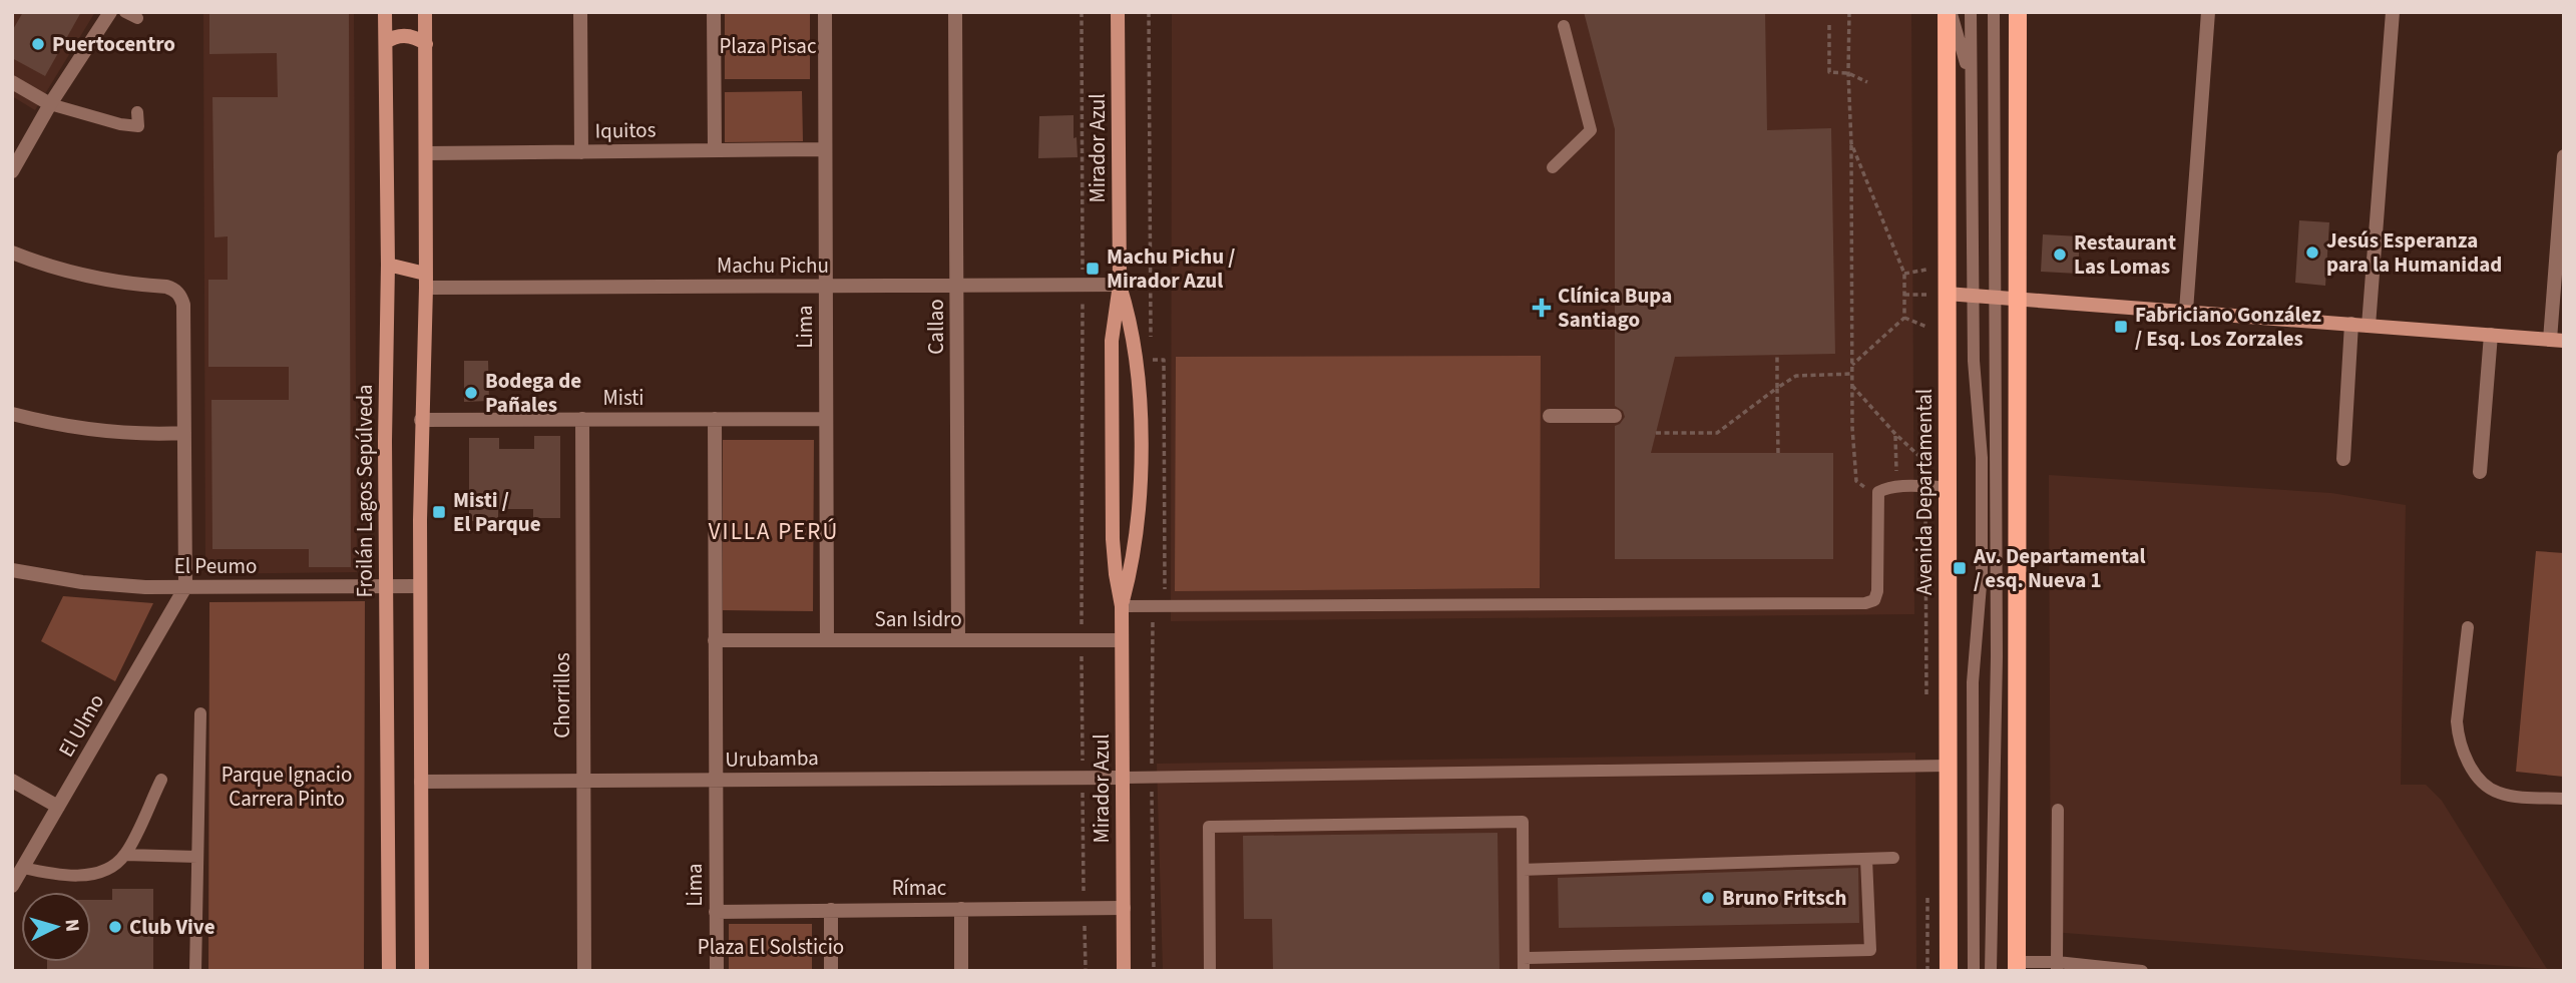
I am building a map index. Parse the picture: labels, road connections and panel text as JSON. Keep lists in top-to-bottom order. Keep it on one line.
{"streets":{"main road":["Avenida Departamental"],"street":["Iquitos","Mirador Azul","Machu Pichu","Lima","Callao","Misti","Froilán Lagos Sepúlveda","El Peumo","San Isidro","Chorrillos","El Ulmo","Urubamba","Rímac"]},"crossings":[["Iquitos","Lima"],["Mirador Azul","Machu Pichu"],["Mirador Azul","San Isidro"],["Mirador Azul","Urubamba"],["Mirador Azul","Rímac"],["Machu Pichu","Lima"],["Machu Pichu","Callao"],["Lima","Misti"],["Lima","San Isidro"],["Lima","Urubamba"],["Lima","Rímac"],["Callao","San Isidro"],["Misti","Chorrillos"],["Froilán Lagos Sepúlveda","El Peumo"],["El Peumo","El Ulmo"],["Chorrillos","Urubamba"]],"districts":["VILLA PERÚ"],"parks":["Plaza Pisac","Parque Ignacio Carrera Pinto","Plaza El Solsticio"],"places":{"other":["Puertocentro","Jesús Esperanza para la Humanidad","Restaurant Las Lomas","Bodega de Pañales","Bruno Fritsch","Club Vive"],"transit":["Machu Pichu / Mirador Azul","Fabriciano González / Esq. Los Zorzales","Misti / El Parque","Av. Departamental / esq. Nueva 1"],"health":["Clínica Bupa Santiago"]},"north":"right"}
